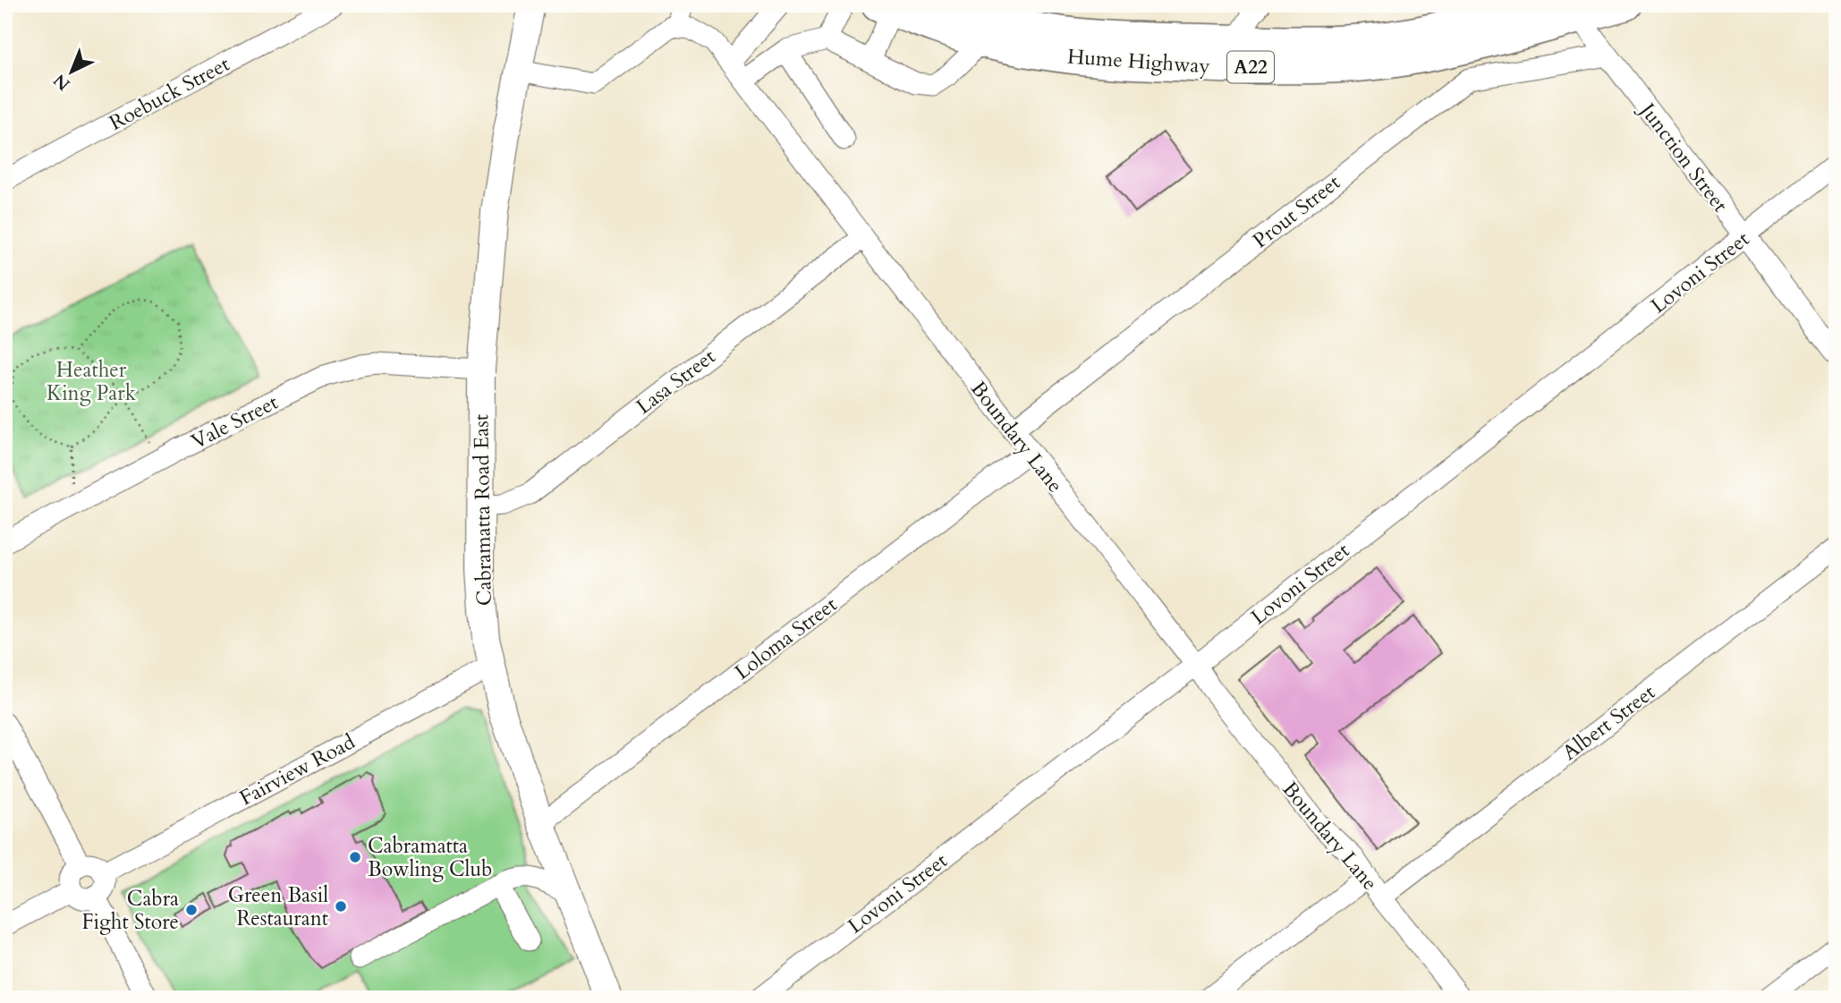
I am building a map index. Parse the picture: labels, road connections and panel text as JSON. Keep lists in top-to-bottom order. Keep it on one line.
{"streets":{"highway":["Hume Highway","A22"],"main road":["Cabramatta Road East"],"street":["Roebuck Street","Junction Street","Prout Street","Lovoni Street","Lasa Street","Vale Street","Boundary Lane","Loloma Street","Albert Street","Fairview Road"]},"crossings":[["Hume Highway","Junction Street"],["Junction Street","Prout Street"],["Junction Street","Lovoni Street"],["Prout Street","Boundary Lane"],["Lovoni Street","Boundary Lane"],["Lasa Street","Boundary Lane"],["Lasa Street","Cabramatta Road East"],["Vale Street","Cabramatta Road East"],["Boundary Lane","Loloma Street"],["Boundary Lane","Albert Street"],["Cabramatta Road East","Loloma Street"],["Cabramatta Road East","Fairview Road"]],"parks":["Heather King Park"],"places":["Cabramatta Bowling Club","Green Basil Restaurant","Cabra Fight Store"],"north":"bottom left"}
